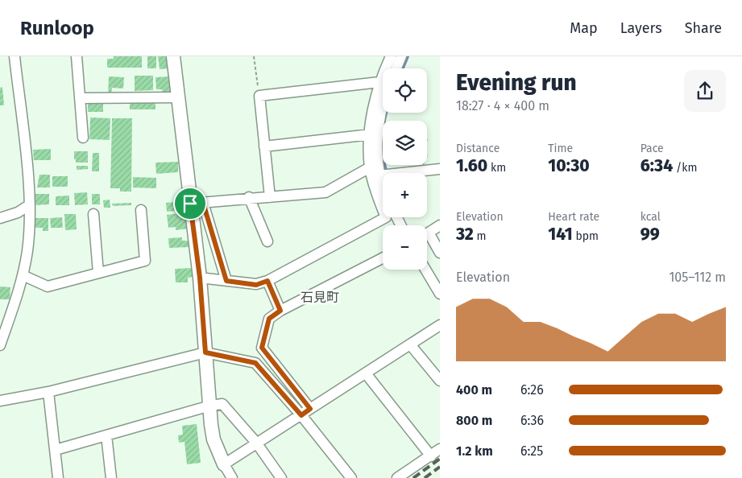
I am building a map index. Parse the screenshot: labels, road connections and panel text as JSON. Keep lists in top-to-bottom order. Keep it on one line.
{"districts":["石見町"],"page":{"header":"Runloop","nav":["Map","Layers","Share"],"heading":["Evening run","18:27 · 4 × 400 m"],"map_buttons":["+","−"],"stats":[["Distance","1.60 km"],["Time","10:30"],["Pace","6:34 /km"],["Elevation","32 m"],["Heart rate","141 bpm"],["kcal","99"]],"chart":["Elevation","105–112 m"],"list":[{"name":"400 m","note":"6:26"},{"name":"800 m","note":"6:36"},{"name":"1.2 km","note":"6:25"}]}}
